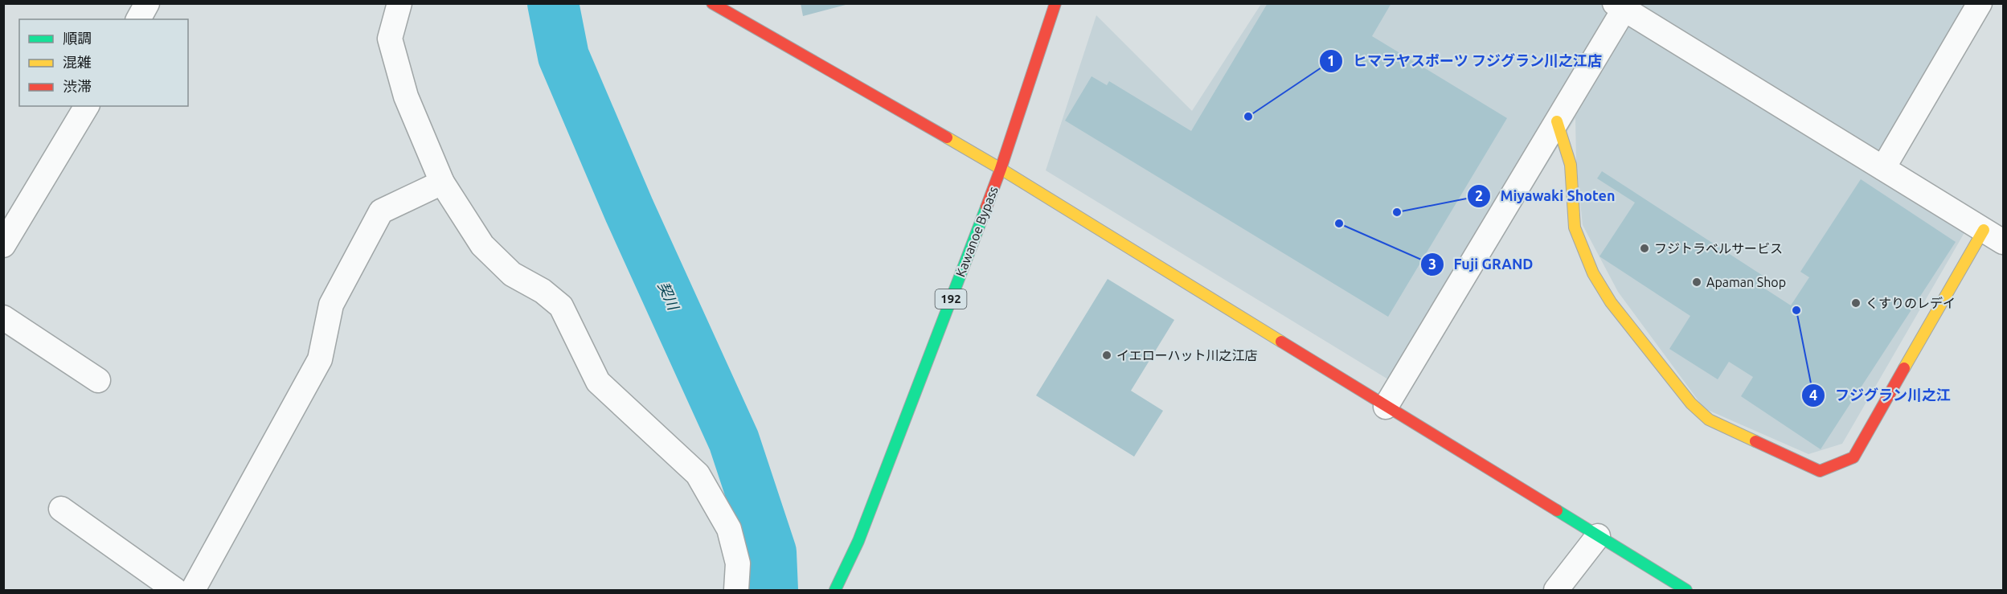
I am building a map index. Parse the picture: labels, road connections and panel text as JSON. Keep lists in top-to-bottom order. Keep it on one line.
{"streets":{"main road":["Kawanoe Bypass","192"]},"water":["契川"],"places":["ヒマラヤスポーツ フジグラン川之江店","Miyawaki Shoten","Fuji GRAND","フジトラベルサービス","Apaman Shop","くすりのレデイ","フジグラン川之江","イエローハット川之江店"],"legend":["順調","混雑","渋滞"]}
